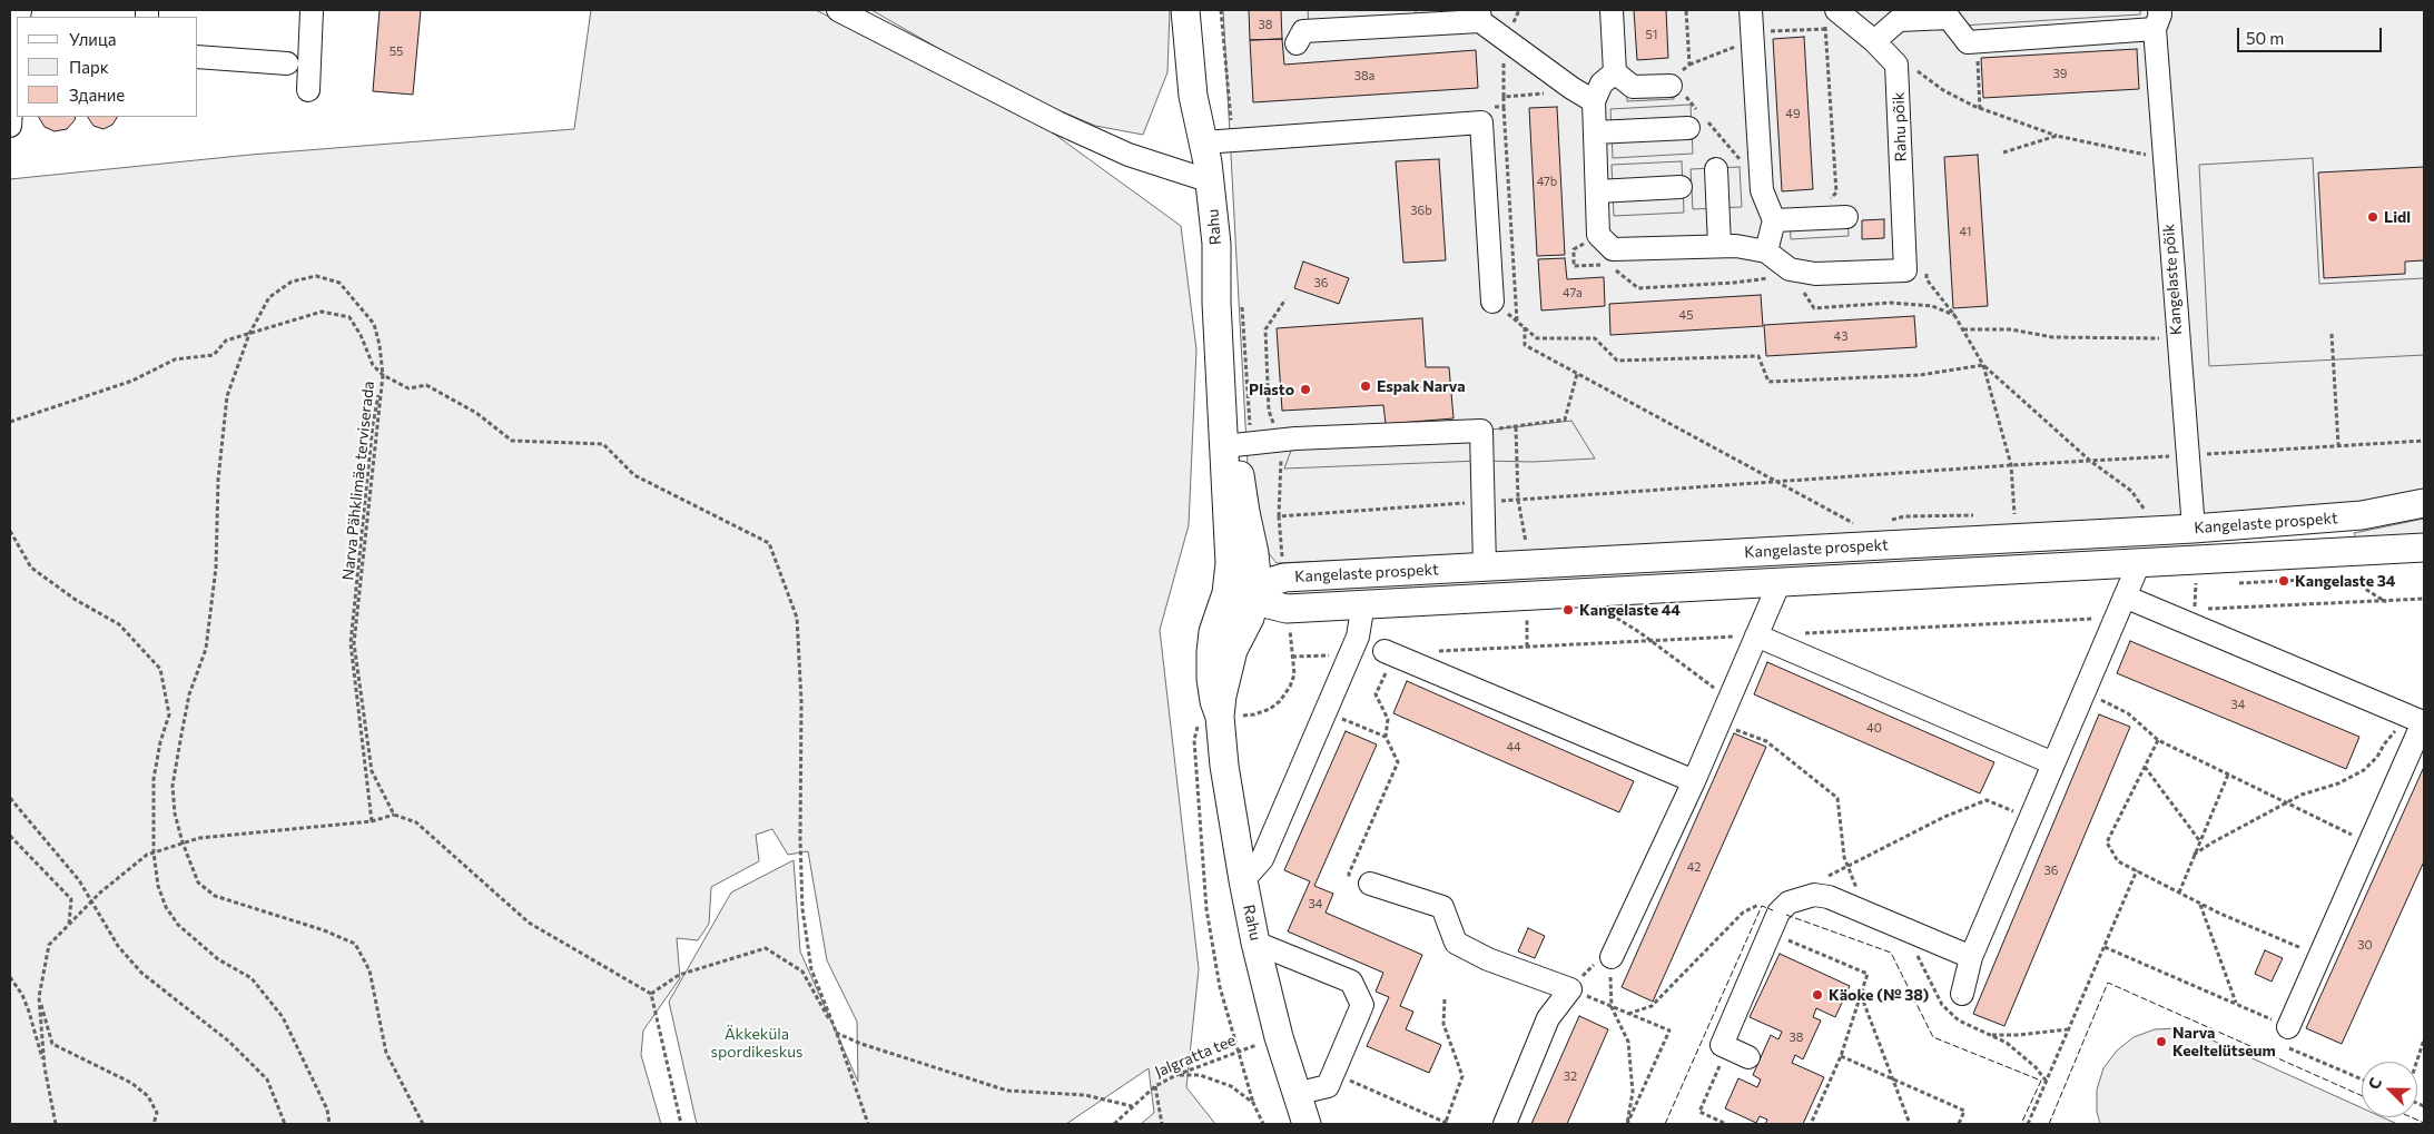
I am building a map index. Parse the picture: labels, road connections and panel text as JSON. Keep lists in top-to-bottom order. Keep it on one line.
{"streets":{"main road":["Rahu","Kangelaste prospekt"],"street":["Rahu põik","Kangelaste põik"],"path":["Narva Pähklimäe terviserada","Jalgratta tee"]},"crossings":[["Rahu","Kangelaste prospekt"],["Rahu","Jalgratta tee"],["Kangelaste põik","Kangelaste prospekt"]],"parks":["Äkkeküla spordikeskus"],"places":["Lidl","Espak Narva","Plasto","Kangelaste 34","Kangelaste 44","Käoke (№ 38)","Narva Keeltelütseum"],"house_numbers":["38","51","55","39","38a","49","47b","36b","41","36","47a","45","43","34","40","44","42","36","34","30","38","32"],"legend":["Улица","Парк","Здание"],"scale_bar":"50 m","north":"top left"}
